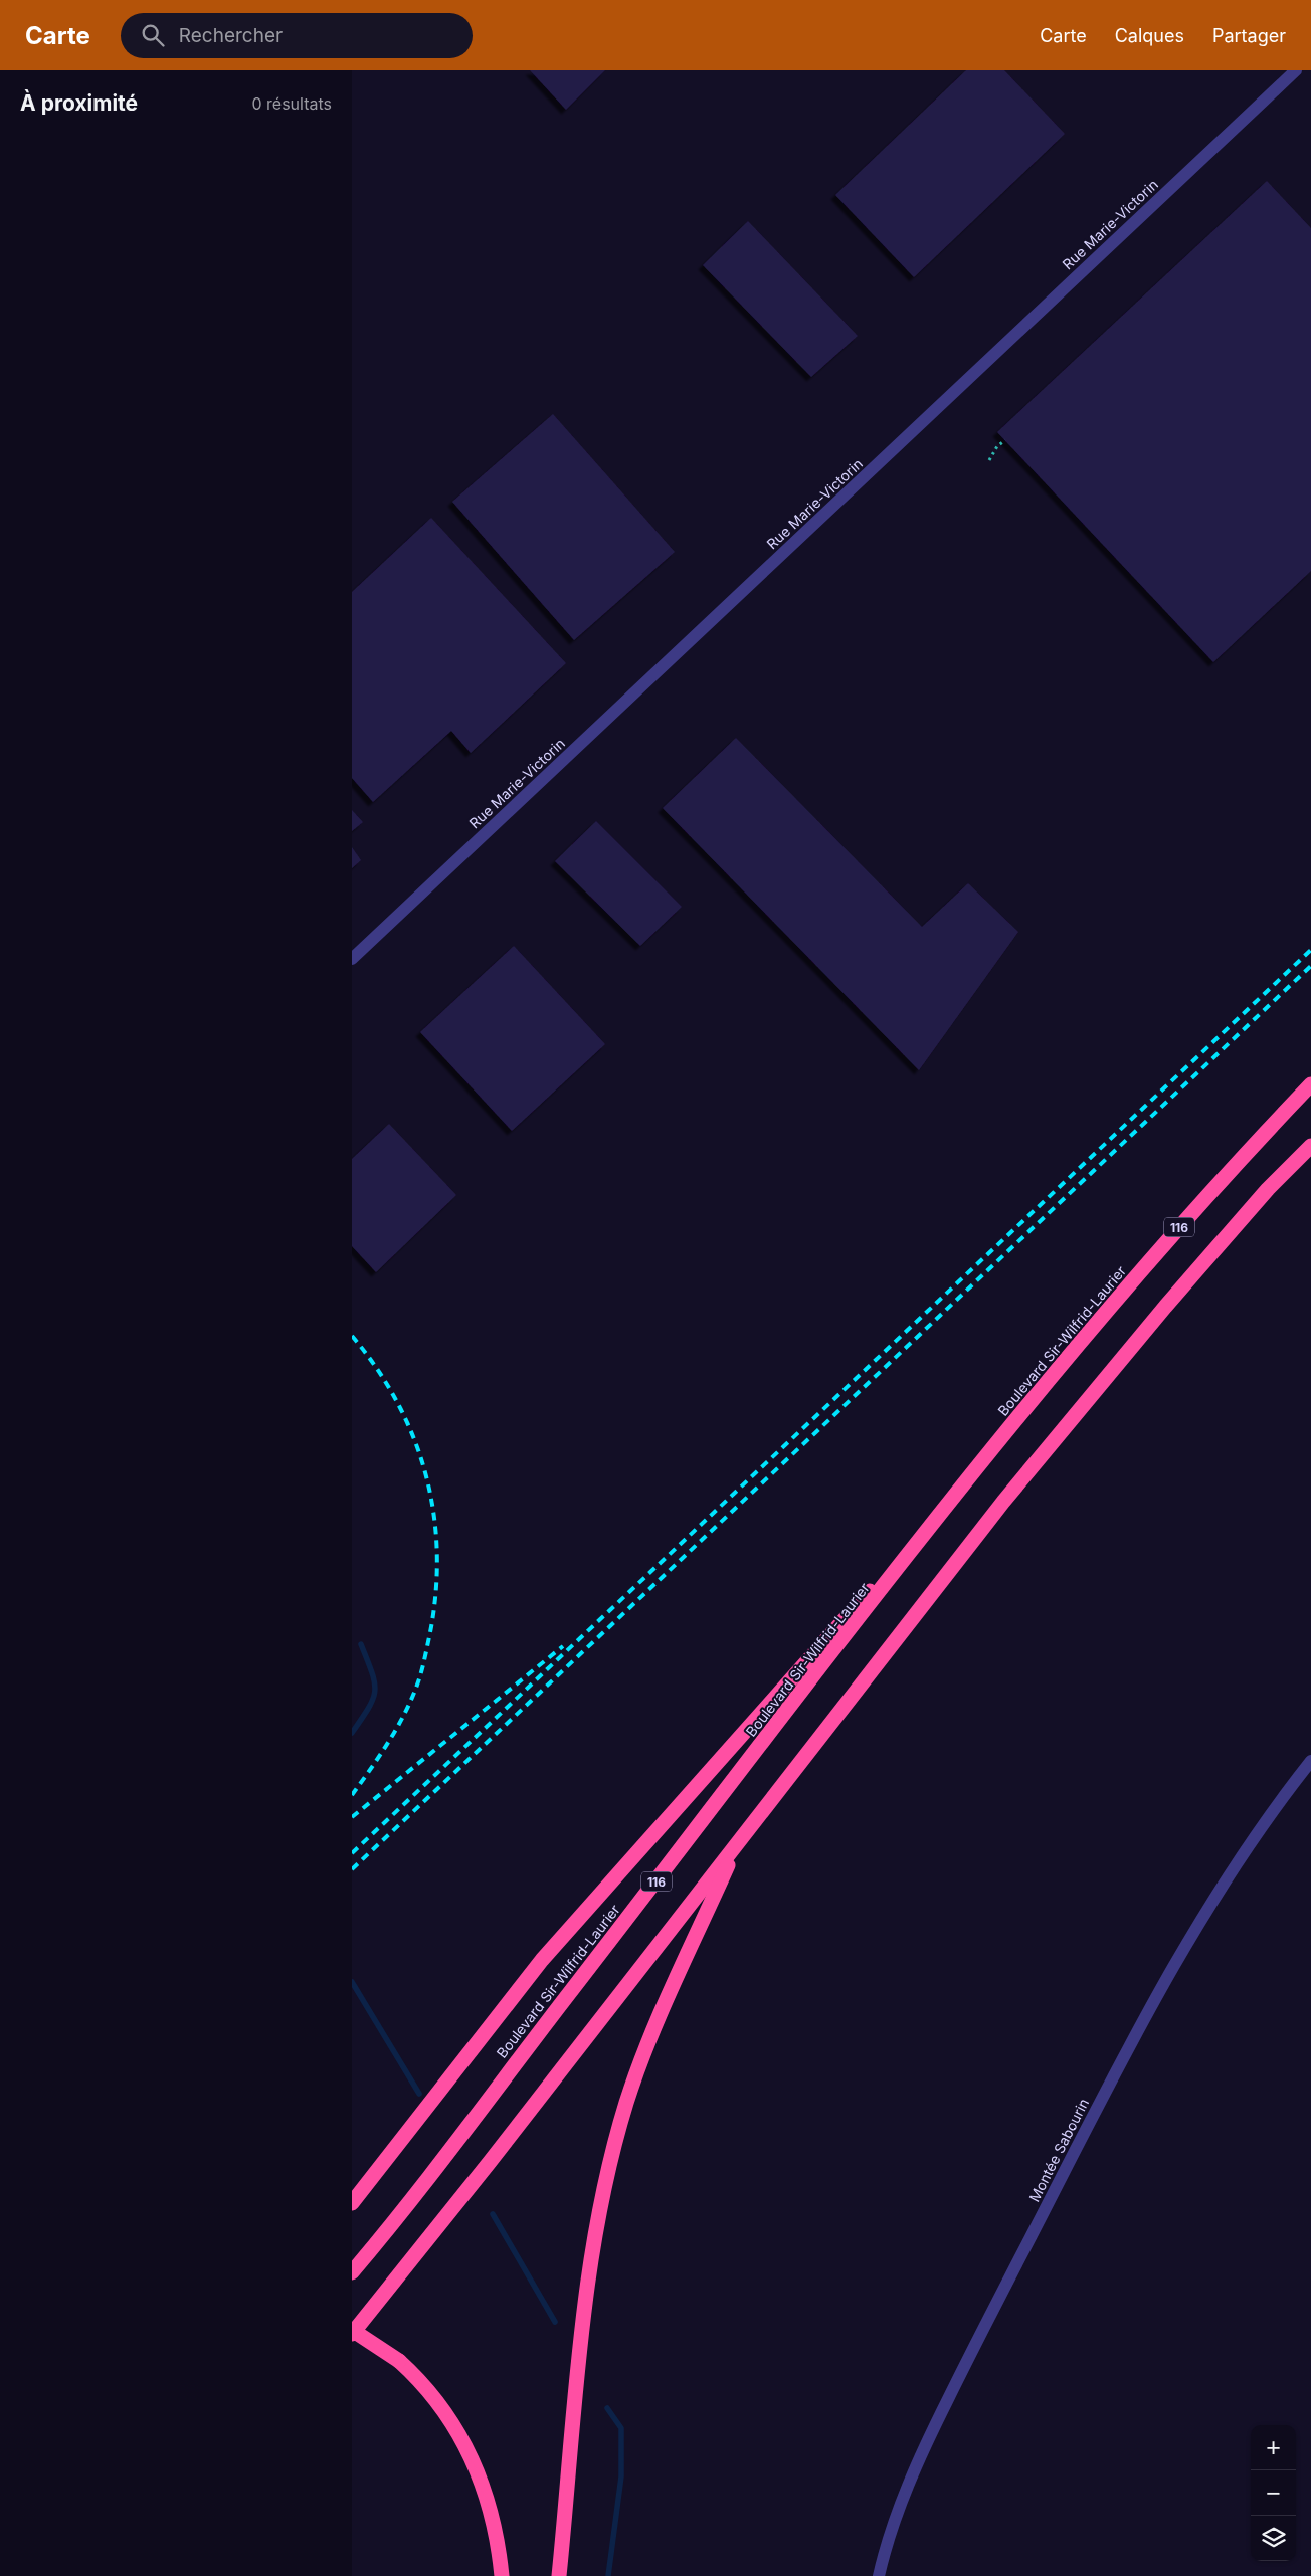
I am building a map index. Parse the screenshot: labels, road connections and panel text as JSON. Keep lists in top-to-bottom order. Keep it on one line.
{"streets":{"highway":["116","Boulevard Sir-Wilfrid-Laurier"],"street":["Rue Marie-Victorin","Montée Sabourin"]},"page":{"header":"Carte","search":"Rechercher","nav":["Carte","Calques","Partager"],"heading":["À proximité","0 résultats"],"map_buttons":["+","−"]}}
